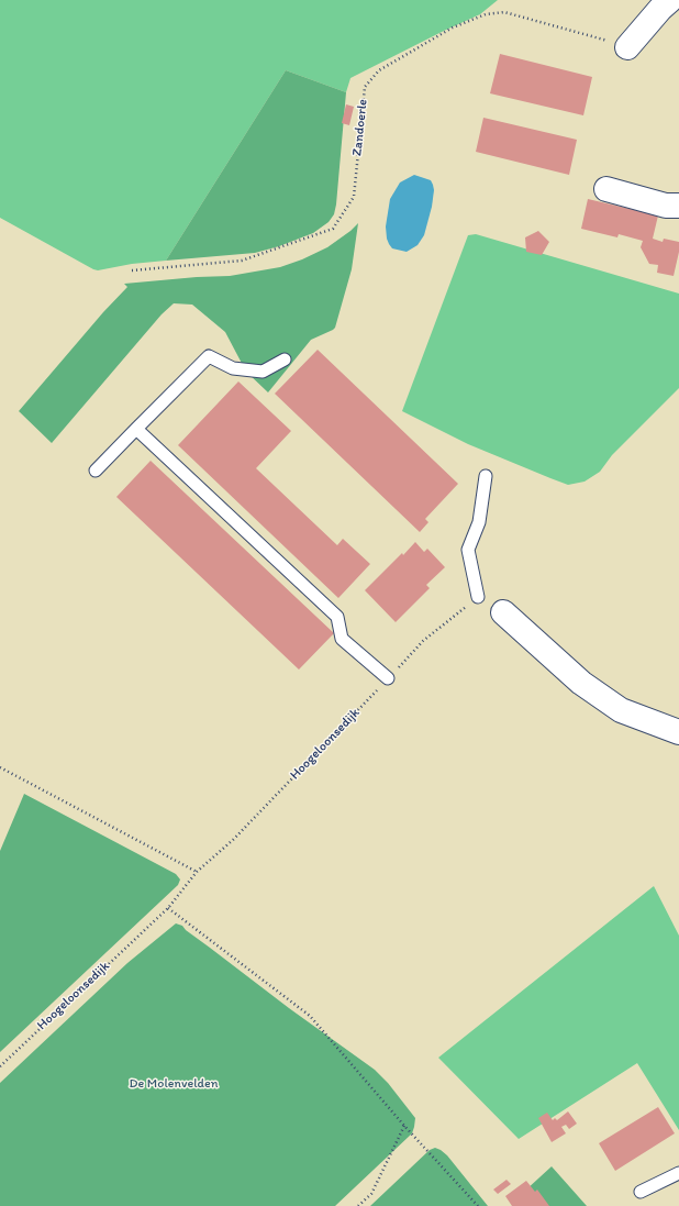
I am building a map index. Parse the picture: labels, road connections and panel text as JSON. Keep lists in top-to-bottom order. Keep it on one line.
{"streets":{"path":["Zandoerle","Hoogeloonsedijk"]},"parks":["De Molenvelden"]}
